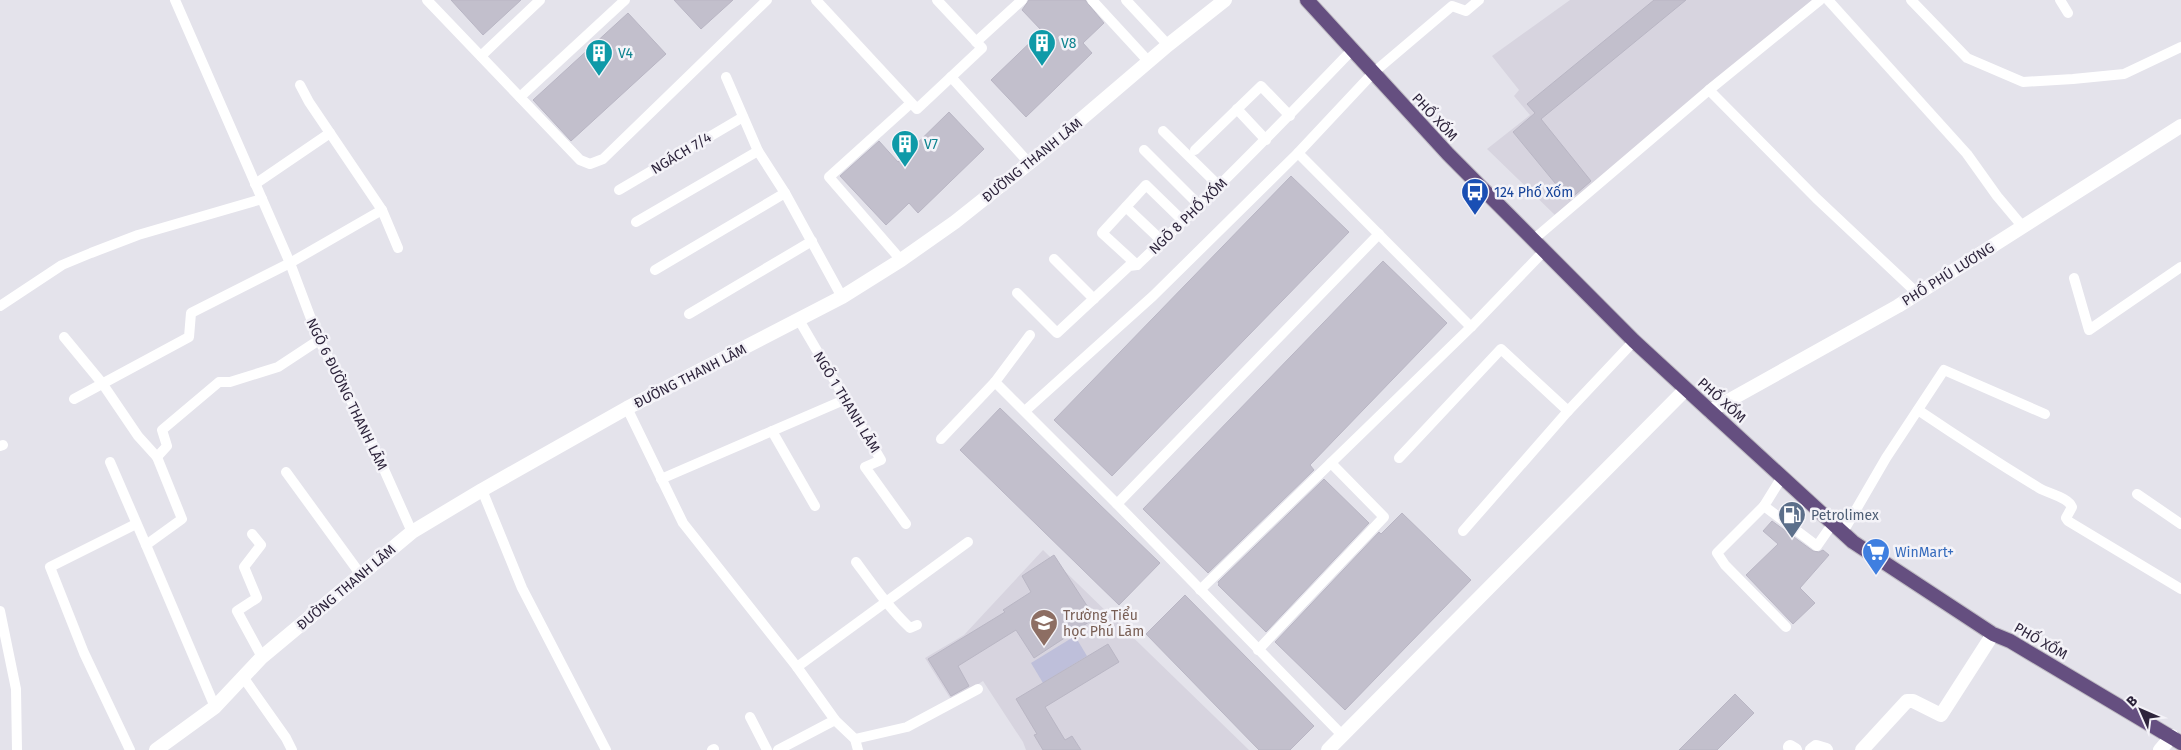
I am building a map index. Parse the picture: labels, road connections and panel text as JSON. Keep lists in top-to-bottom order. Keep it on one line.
{"streets":{"highway":["PHỐ XỐM"],"street":["ĐƯỜNG THANH LÃM","PHỐ PHÚ LƯƠNG"],"lane":["NGÁCH 7/4","NGÕ 8 PHỐ XỐM","NGÕ 6 ĐƯỜNG THANH LÃM","NGÕ 1 THANH LÃM"]},"crossings":[["PHỐ XỐM","NGÕ 8 PHỐ XỐM"],["PHỐ XỐM","PHỐ PHÚ LƯƠNG"],["ĐƯỜNG THANH LÃM","NGÕ 6 ĐƯỜNG THANH LÃM"],["ĐƯỜNG THANH LÃM","NGÕ 1 THANH LÃM"]],"places":{"building":["V8","V4","V7"],"bus stop":["124 Phố Xốm"],"fuel station":["Petrolimex"],"supermarket":["WinMart+"],"school or university":["Trường Tiểu học Phú Lãm"]},"north":"top left"}
